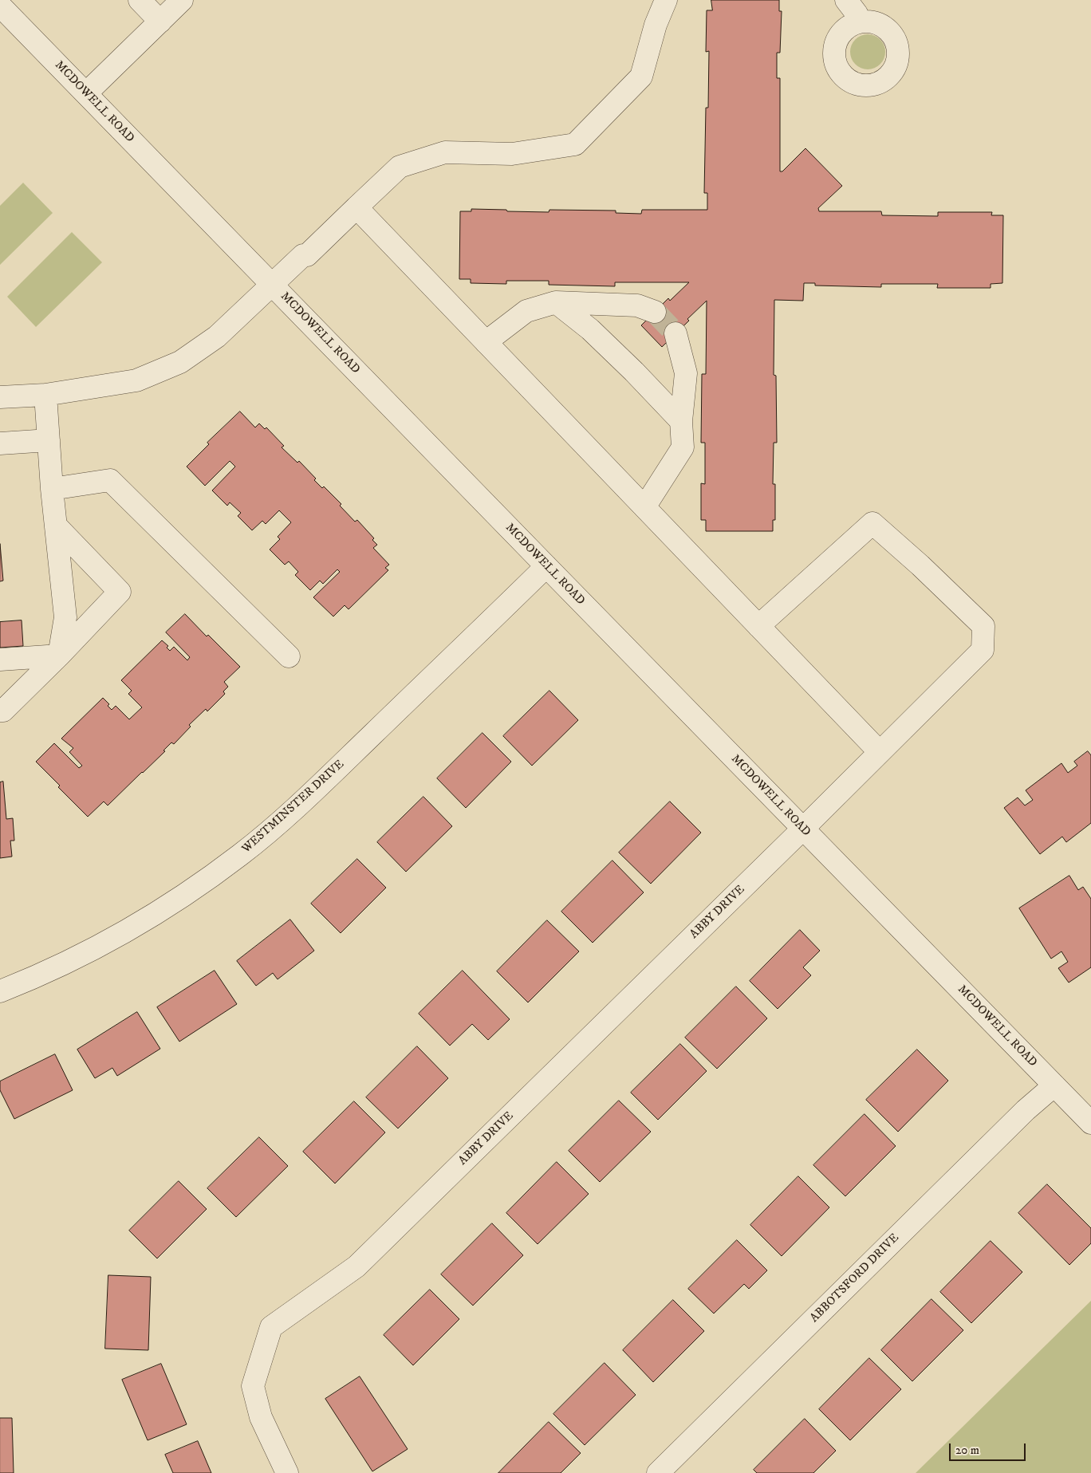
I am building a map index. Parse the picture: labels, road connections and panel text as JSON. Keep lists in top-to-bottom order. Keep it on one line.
{"streets":{"street":["MCDOWELL ROAD","WESTMINSTER DRIVE","ABBY DRIVE","ABBOTSFORD DRIVE"]},"crossings":[["MCDOWELL ROAD","WESTMINSTER DRIVE"],["MCDOWELL ROAD","ABBY DRIVE"],["MCDOWELL ROAD","ABBOTSFORD DRIVE"]],"scale_bar":"20 m"}
